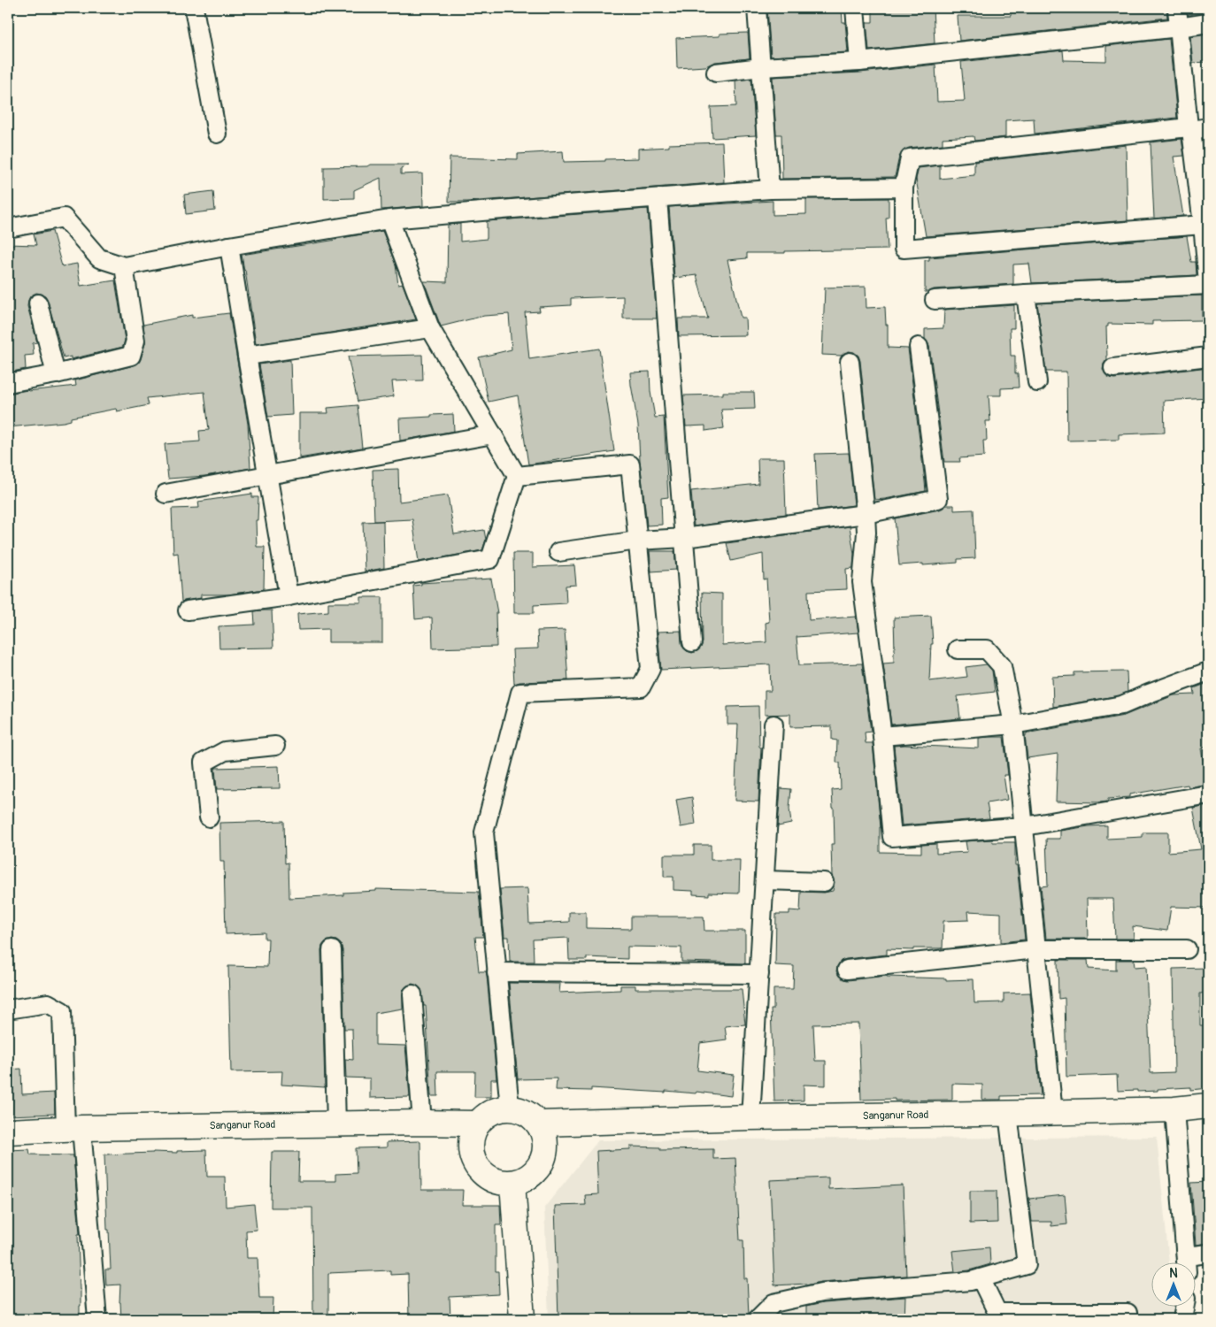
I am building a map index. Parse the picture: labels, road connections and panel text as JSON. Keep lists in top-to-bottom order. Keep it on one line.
{"streets":{"main road":["Sanganur Road"]},"north":"top"}
